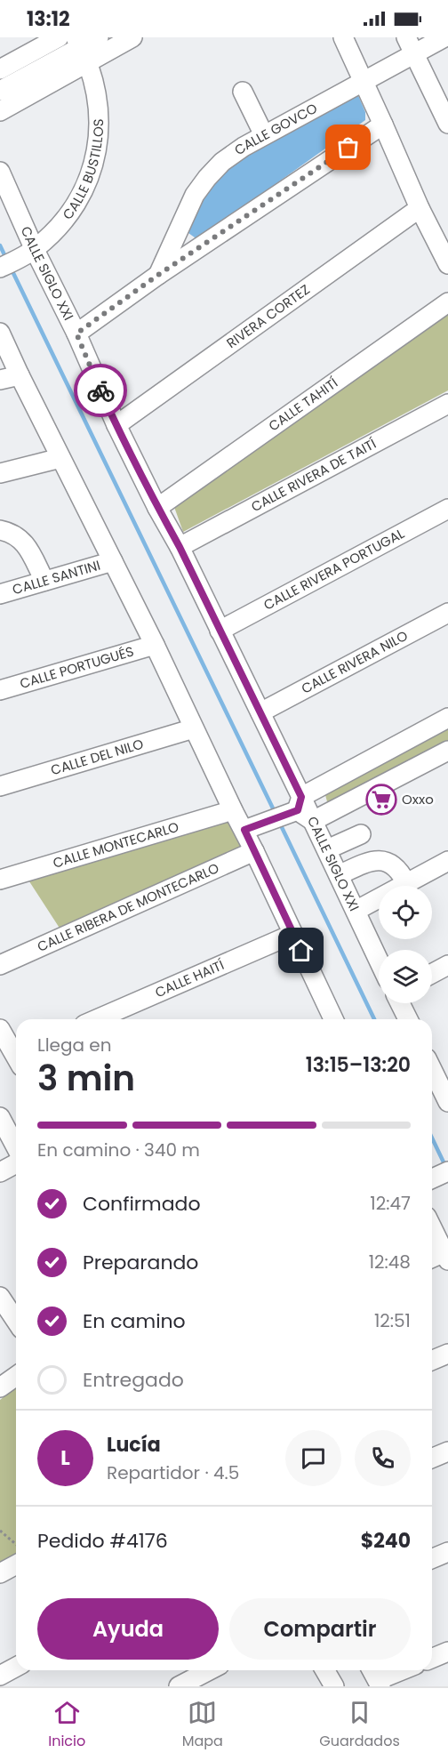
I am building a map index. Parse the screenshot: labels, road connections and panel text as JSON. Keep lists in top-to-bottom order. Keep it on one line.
{"streets":{"street":["CALLE GOVCO","CALLE BUSTILLOS","CALLE SIGLO XXI","RIVERA CORTEZ","CALLE TAHITÍ","CALLE RIVERA DE TAITÍ","CALLE RIVERA PORTUGAL","CALLE SANTINI","CALLE RIVERA NILO","CALLE PORTUGUÉS","CALLE DEL NILO","CALLE MONTECARLO","CALLE RIBERA DE MONTECARLO","CALLE HAITÍ"]},"crossings":[["CALLE GOVCO","CALLE SIGLO XXI"],["CALLE BUSTILLOS","CALLE SIGLO XXI"],["CALLE SIGLO XXI","RIVERA CORTEZ"],["CALLE SIGLO XXI","CALLE TAHITÍ"],["CALLE SIGLO XXI","CALLE RIVERA DE TAITÍ"],["CALLE SIGLO XXI","CALLE RIVERA PORTUGAL"],["CALLE SIGLO XXI","CALLE RIVERA NILO"]],"places":{"supermarket":["Oxxo"]},"page":{"status":"13:12","heading":["3 min","Llega en","13:15–13:20"],"panel":["Lucía","Repartidor · 4.5","Pedido #4176","$240"],"bar":"En camino · 340 m","list":[["Confirmado","12:47"],["Preparando","12:48"],["En camino","12:51"],"Entregado"],"round":"L","buttons":["Ayuda","Compartir"],"tabs":["Inicio","Mapa","Guardados"]}}
